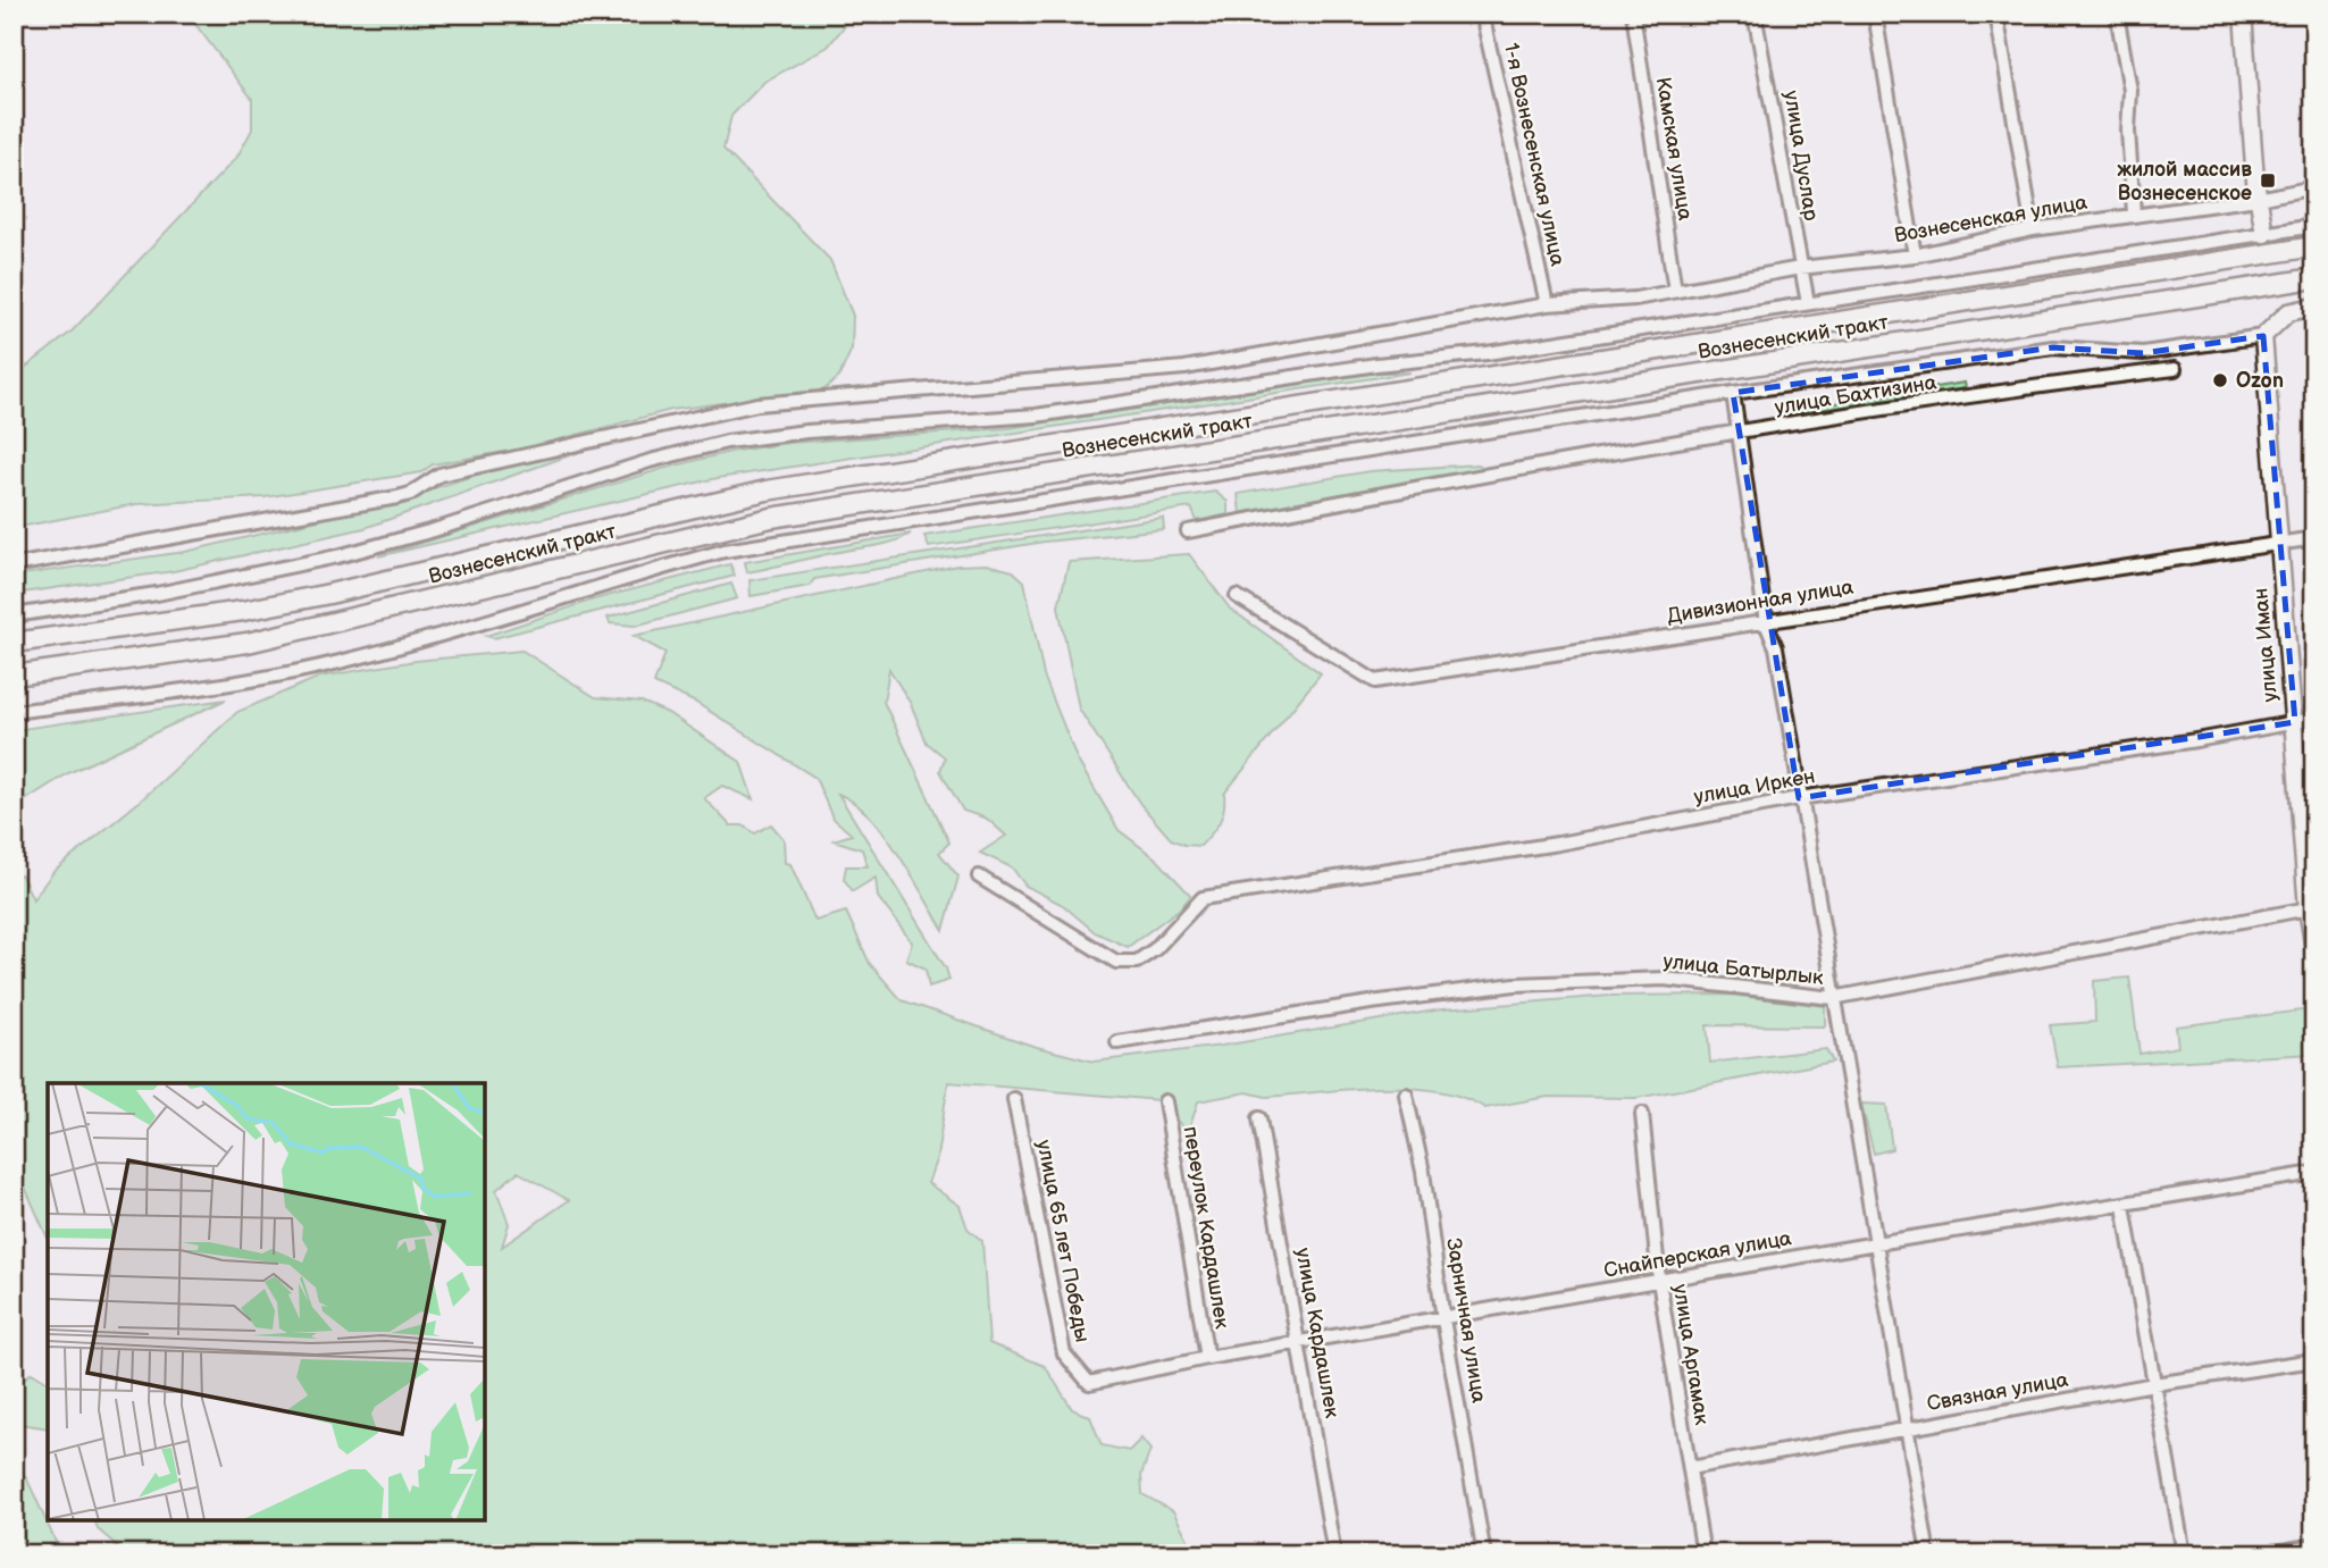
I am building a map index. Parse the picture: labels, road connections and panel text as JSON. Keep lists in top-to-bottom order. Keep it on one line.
{"streets":{"main road":["Вознесенский тракт"],"street":["Камская улица","1-я Вознесенская улица","улица Дуслар","Вознесенская улица","улица Бахтизина","Дивизионная улица","улица Иман","улица Иркен","улица Батырлык","переулок Кардашлек","улица 65 лет Победы","Снайперская улица","Зарничная улица","улица Кардашлек","улица Аргамак","Связная улица"]},"crossings":[["Камская улица","Вознесенская улица"],["1-я Вознесенская улица","Вознесенская улица"],["улица Дуслар","Вознесенская улица"],["Дивизионная улица","улица Иман"],["улица Иман","улица Иркен"],["улица Иман","улица Батырлык"],["переулок Кардашлек","Снайперская улица"],["улица 65 лет Победы","Снайперская улица"],["Снайперская улица","Зарничная улица"],["Снайперская улица","улица Кардашлек"],["Снайперская улица","улица Аргамак"],["улица Аргамак","Связная улица"]],"places":{"transit":["жилой массив Вознесенское"],"other":["Ozon"]}}
